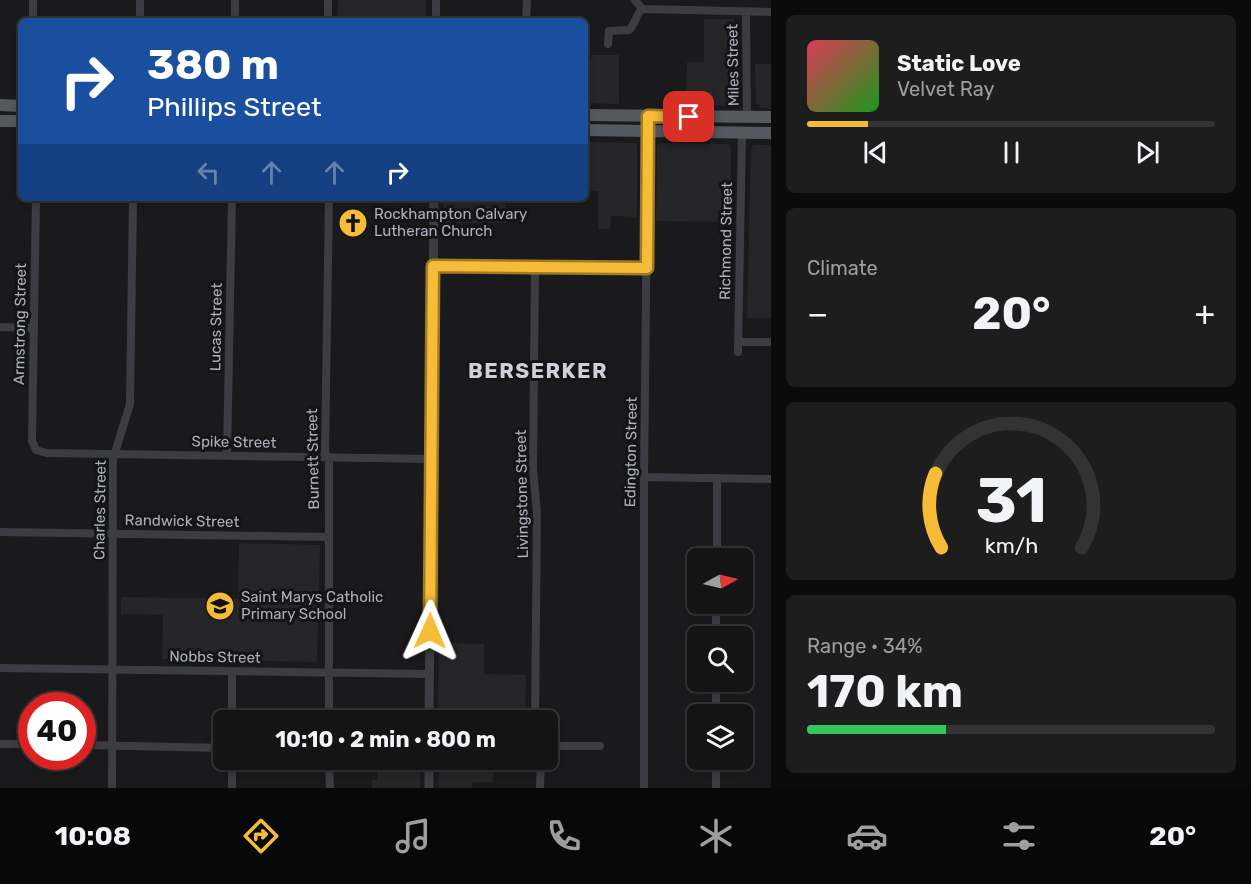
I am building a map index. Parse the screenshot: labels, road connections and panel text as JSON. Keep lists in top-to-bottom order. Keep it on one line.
{"streets":{"street":["Miles Street","Richmond Street","Armstrong Street","Lucas Street","Spike Street","Edington Street","Burnett Street","Livingstone Street","Charles Street","Randwick Street","Nobbs Street"]},"crossings":[["Armstrong Street","Spike Street"],["Lucas Street","Spike Street"],["Spike Street","Burnett Street"],["Spike Street","Charles Street"],["Burnett Street","Randwick Street"],["Burnett Street","Nobbs Street"],["Charles Street","Randwick Street"],["Charles Street","Nobbs Street"]],"districts":["BERSERKER"],"places":{"church":["Rockhampton Calvary Lutheran Church"],"school or university":["Saint Marys Catholic Primary School"]},"north":"right","page":{"turn":["380 m","Phillips Street"],"song":["Static Love","Velvet Ray"],"tile":["Climate",["Range · 34%","170 km"]],"heat":["−","20°","+"],"limit":"40","trip":"10:10 · 2 min · 800 m","tabs":["10:08","20°"],"gauge":["31","km/h"]}}
